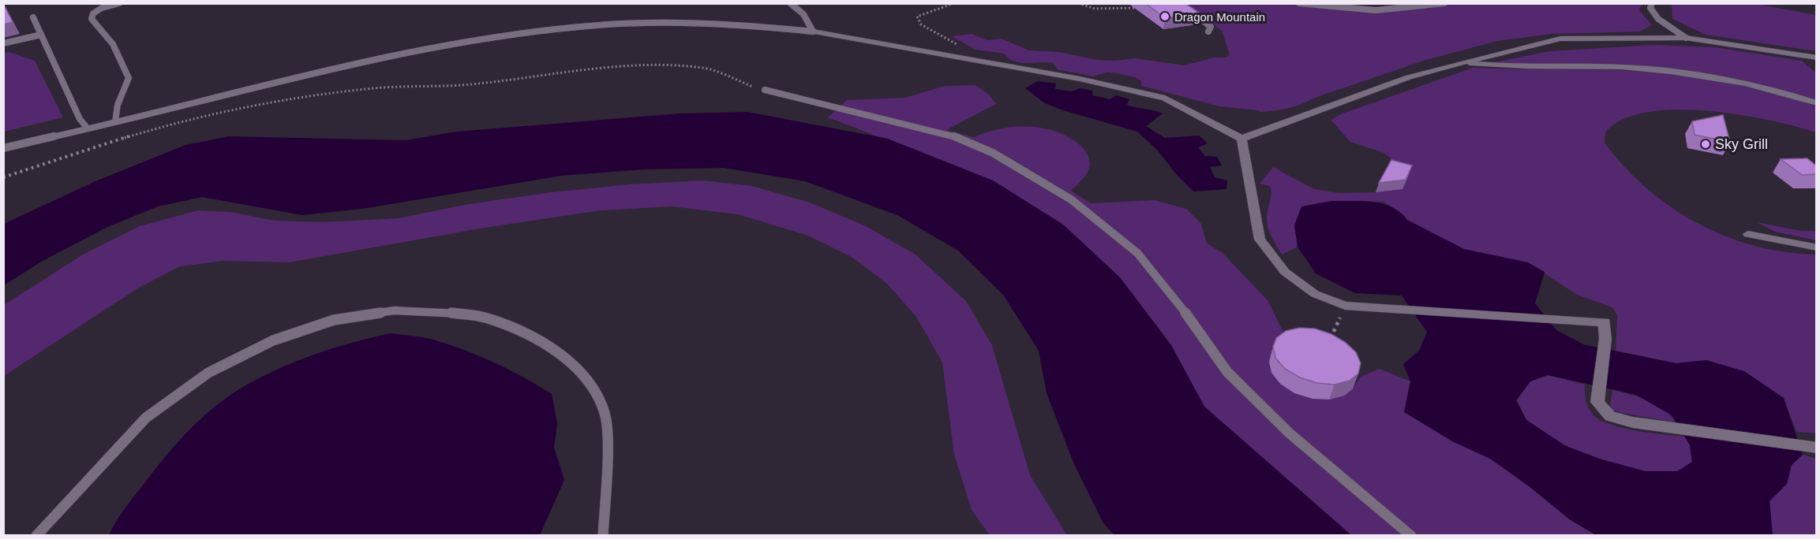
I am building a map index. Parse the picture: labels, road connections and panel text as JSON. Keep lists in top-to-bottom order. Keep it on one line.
{"places":["Dragon Mountain","Sky Grill"]}
